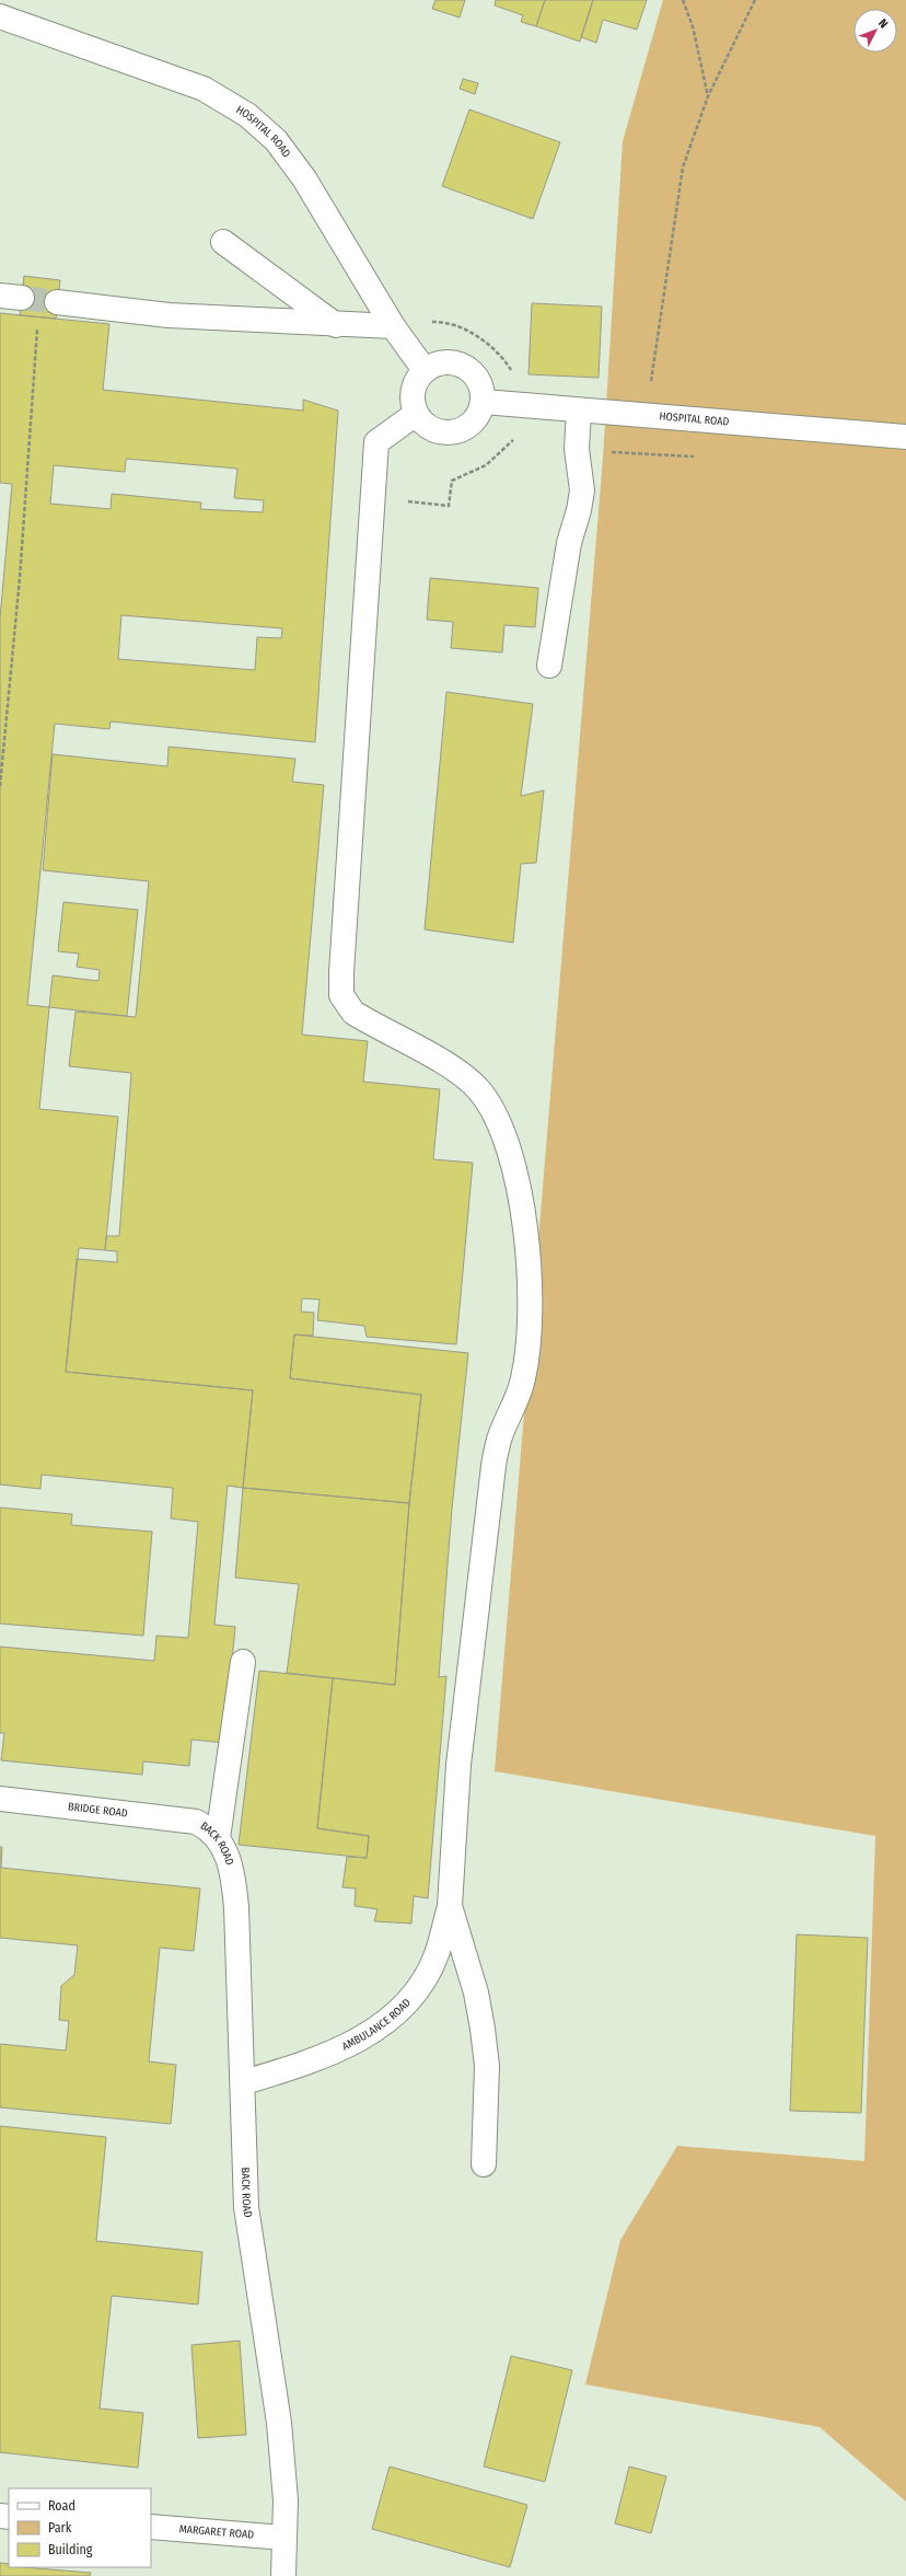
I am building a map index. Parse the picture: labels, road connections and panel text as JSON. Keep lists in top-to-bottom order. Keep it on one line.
{"streets":{"lane":["HOSPITAL ROAD","BRIDGE ROAD","BACK ROAD","AMBULANCE ROAD","MARGARET ROAD"]},"crossings":[["BRIDGE ROAD","BACK ROAD"],["BACK ROAD","AMBULANCE ROAD"],["BACK ROAD","MARGARET ROAD"]],"legend":["Road","Park","Building"],"north":"top right"}
